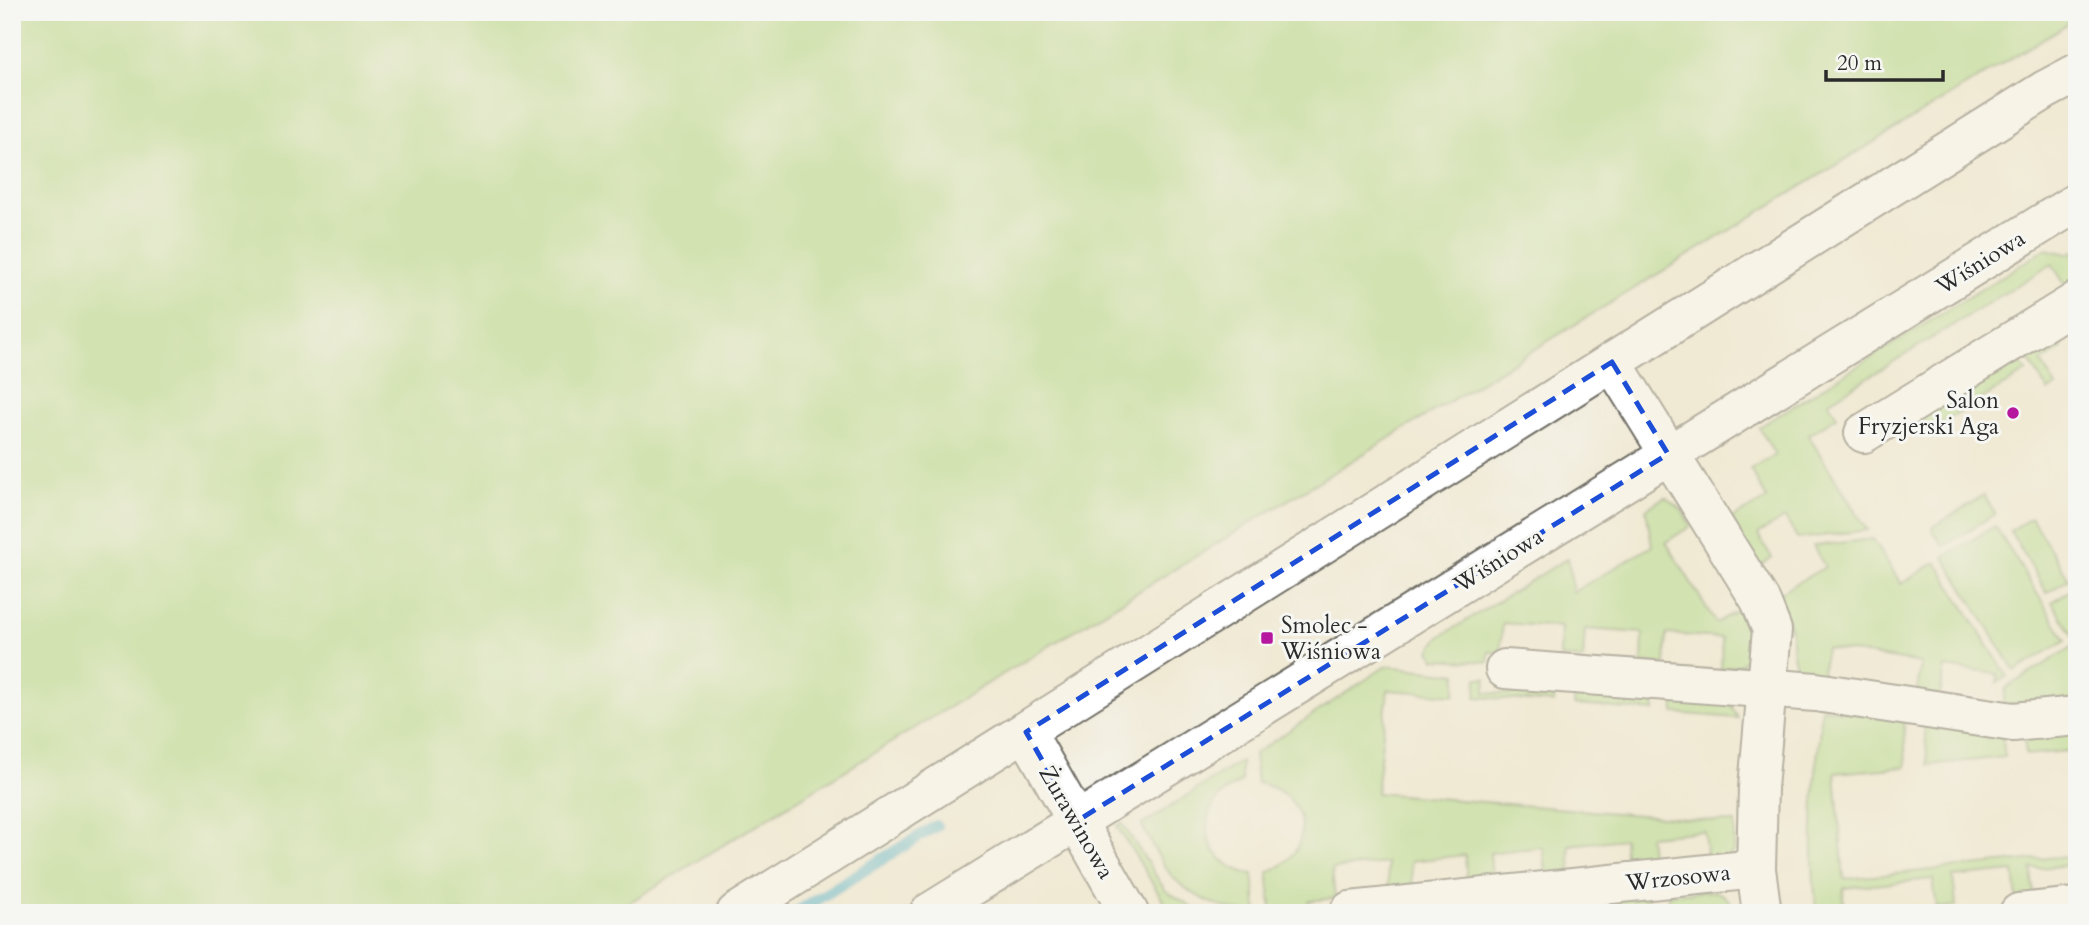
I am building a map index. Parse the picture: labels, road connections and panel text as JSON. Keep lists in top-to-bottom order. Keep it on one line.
{"streets":{"street":["Wiśniowa","Żurawinowa","Wrzosowa"]},"crossings":[["Wiśniowa","Żurawinowa"],["Wiśniowa","Wrzosowa"]],"places":{"other":["Salon Fryzjerski Aga"],"transit":["Smolec - Wiśniowa"]},"scale_bar":"20 m"}
